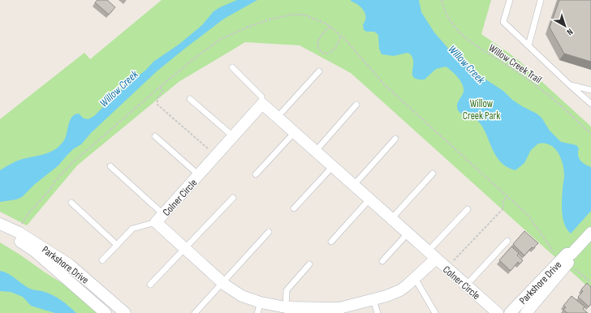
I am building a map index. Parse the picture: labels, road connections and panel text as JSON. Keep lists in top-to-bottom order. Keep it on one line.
{"streets":{"street":["Colner Circle","Parkshore Drive"],"path":["Willow Creek Trail"]},"water":["Willow Creek"],"parks":["Willow Creek Park"],"north":"bottom right"}
